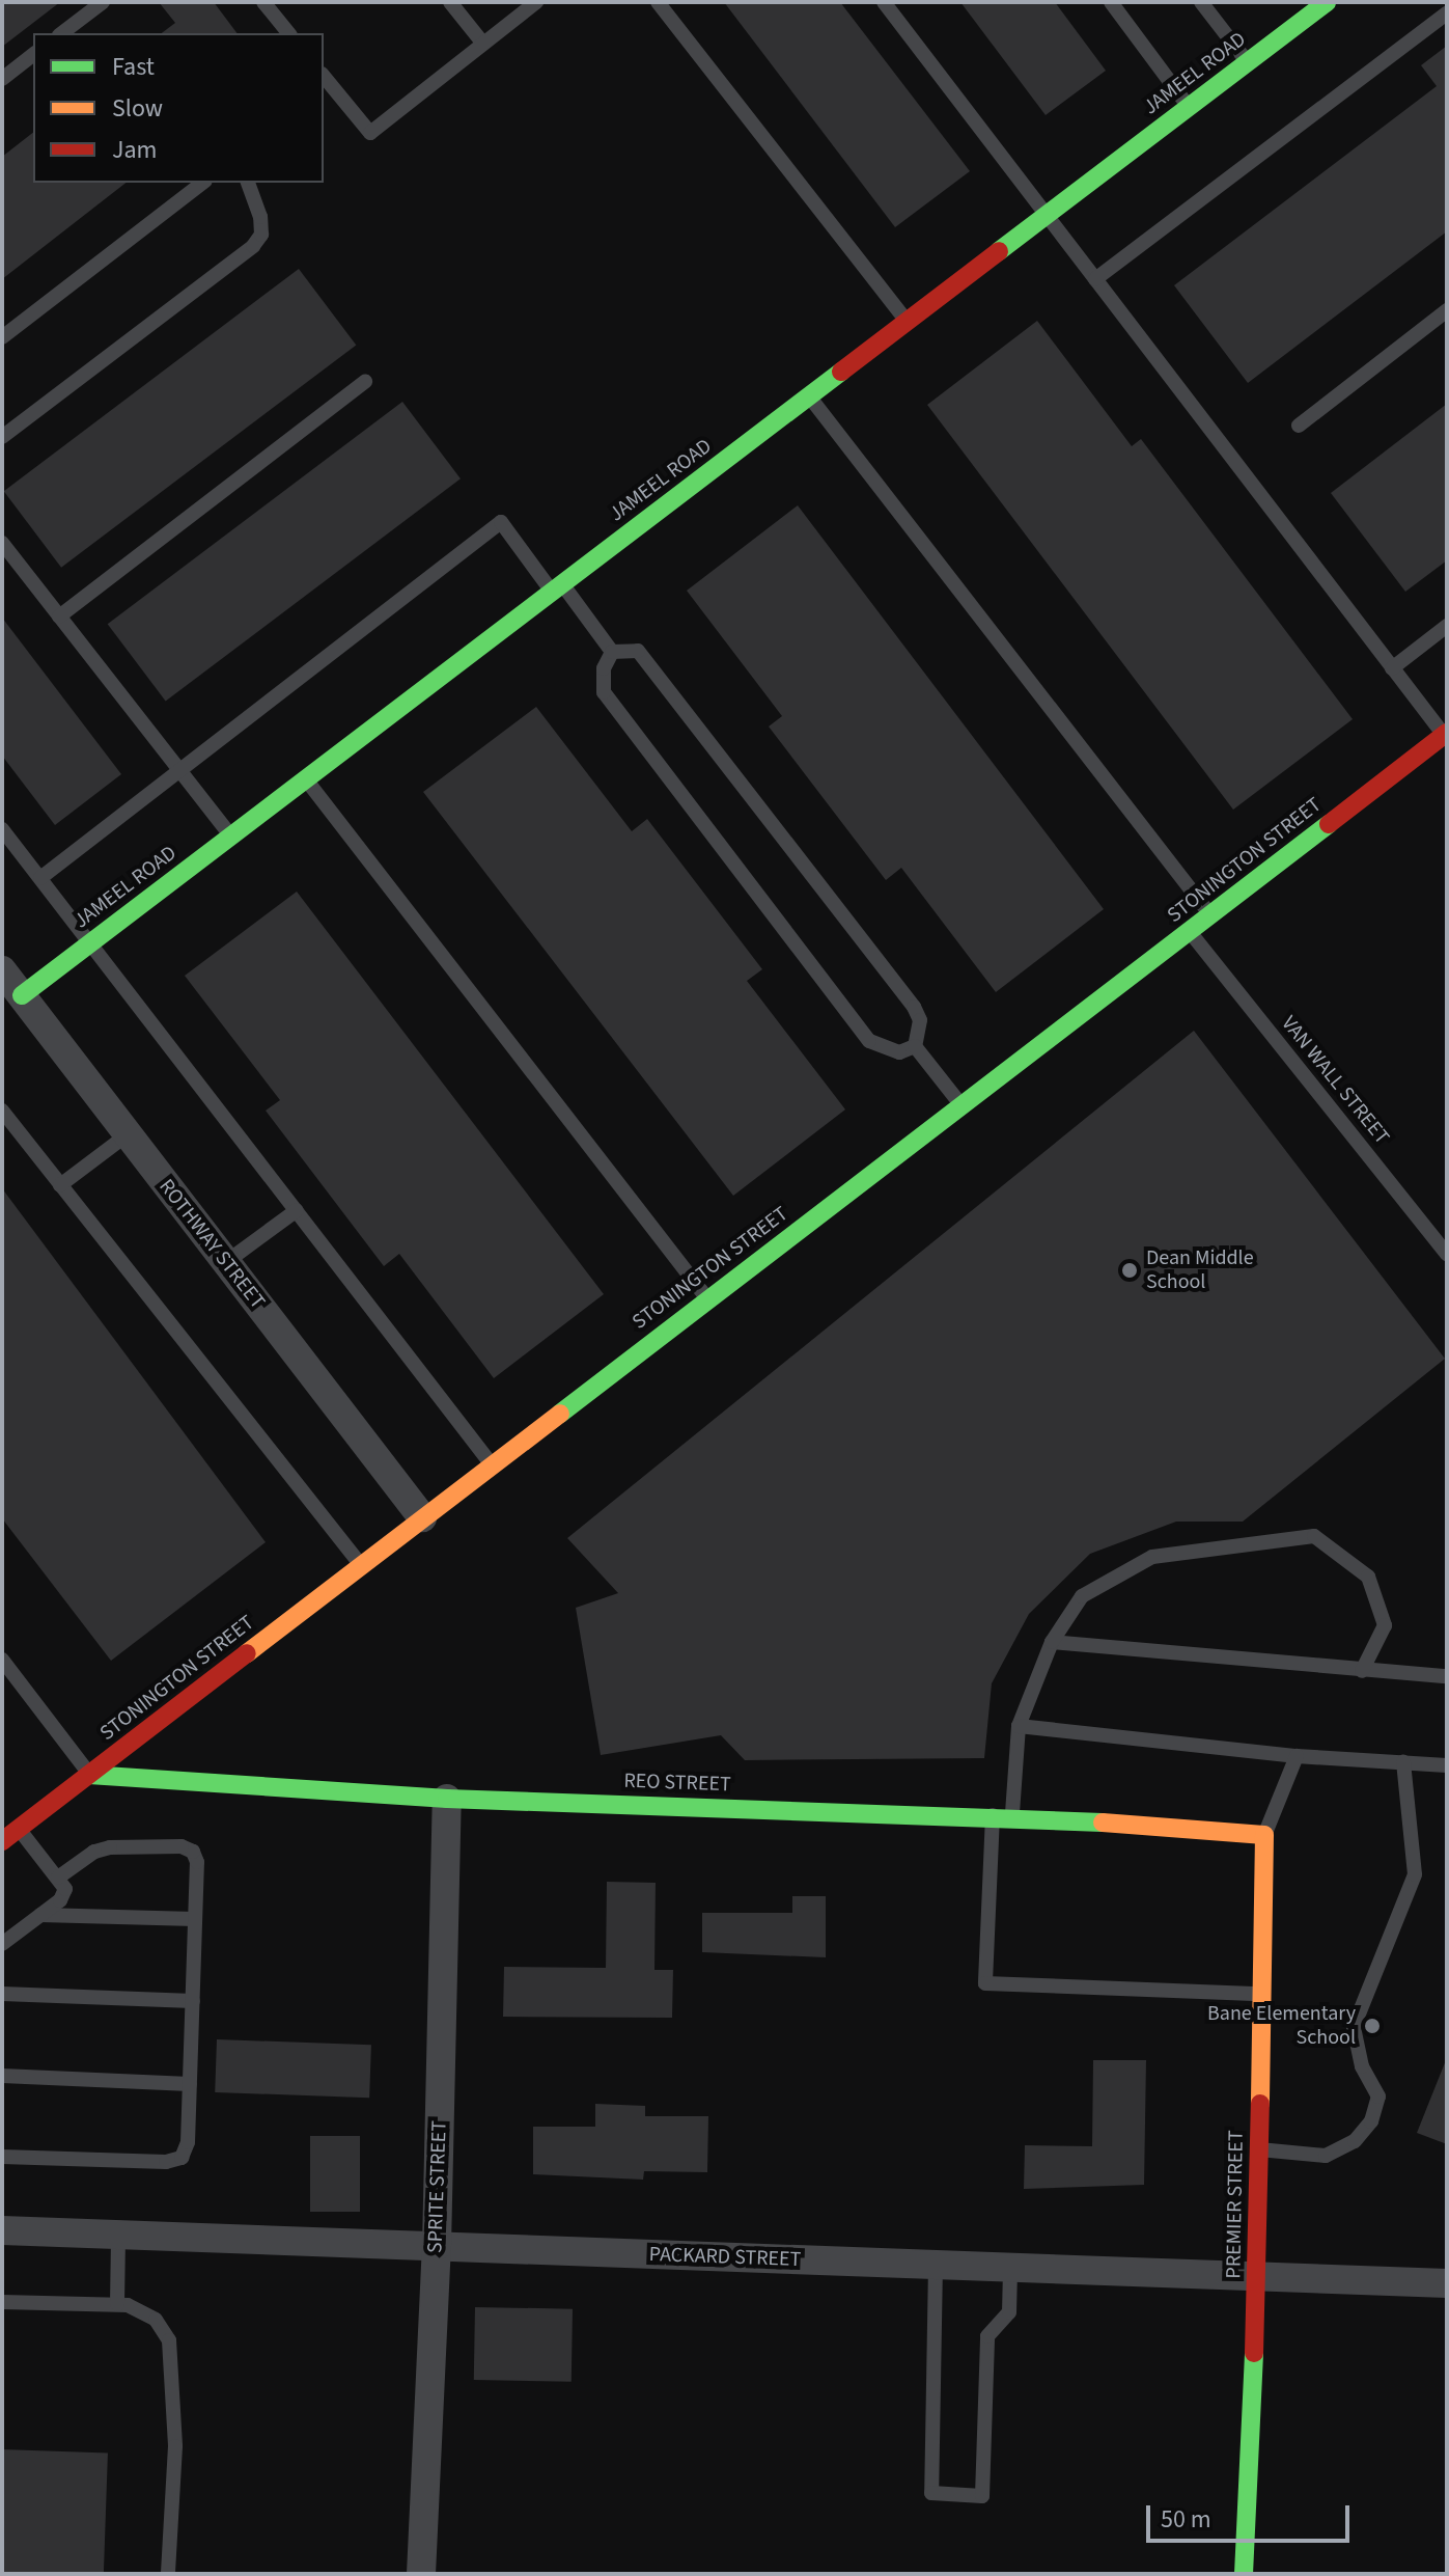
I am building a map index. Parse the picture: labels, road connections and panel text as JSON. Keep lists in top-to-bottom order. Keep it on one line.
{"streets":{"street":["JAMEEL ROAD","STONINGTON STREET","ROTHWAY STREET","REO STREET","SPRITE STREET","PREMIER STREET","PACKARD STREET"],"lane":["VAN WALL STREET"]},"crossings":[["JAMEEL ROAD","ROTHWAY STREET"],["STONINGTON STREET","VAN WALL STREET"],["STONINGTON STREET","ROTHWAY STREET"],["STONINGTON STREET","REO STREET"],["REO STREET","SPRITE STREET"],["REO STREET","PREMIER STREET"],["SPRITE STREET","PACKARD STREET"],["PREMIER STREET","PACKARD STREET"]],"places":["Dean Middle School","Bane Elementary School"],"legend":["Fast","Slow","Jam"],"scale_bar":"50 m"}
